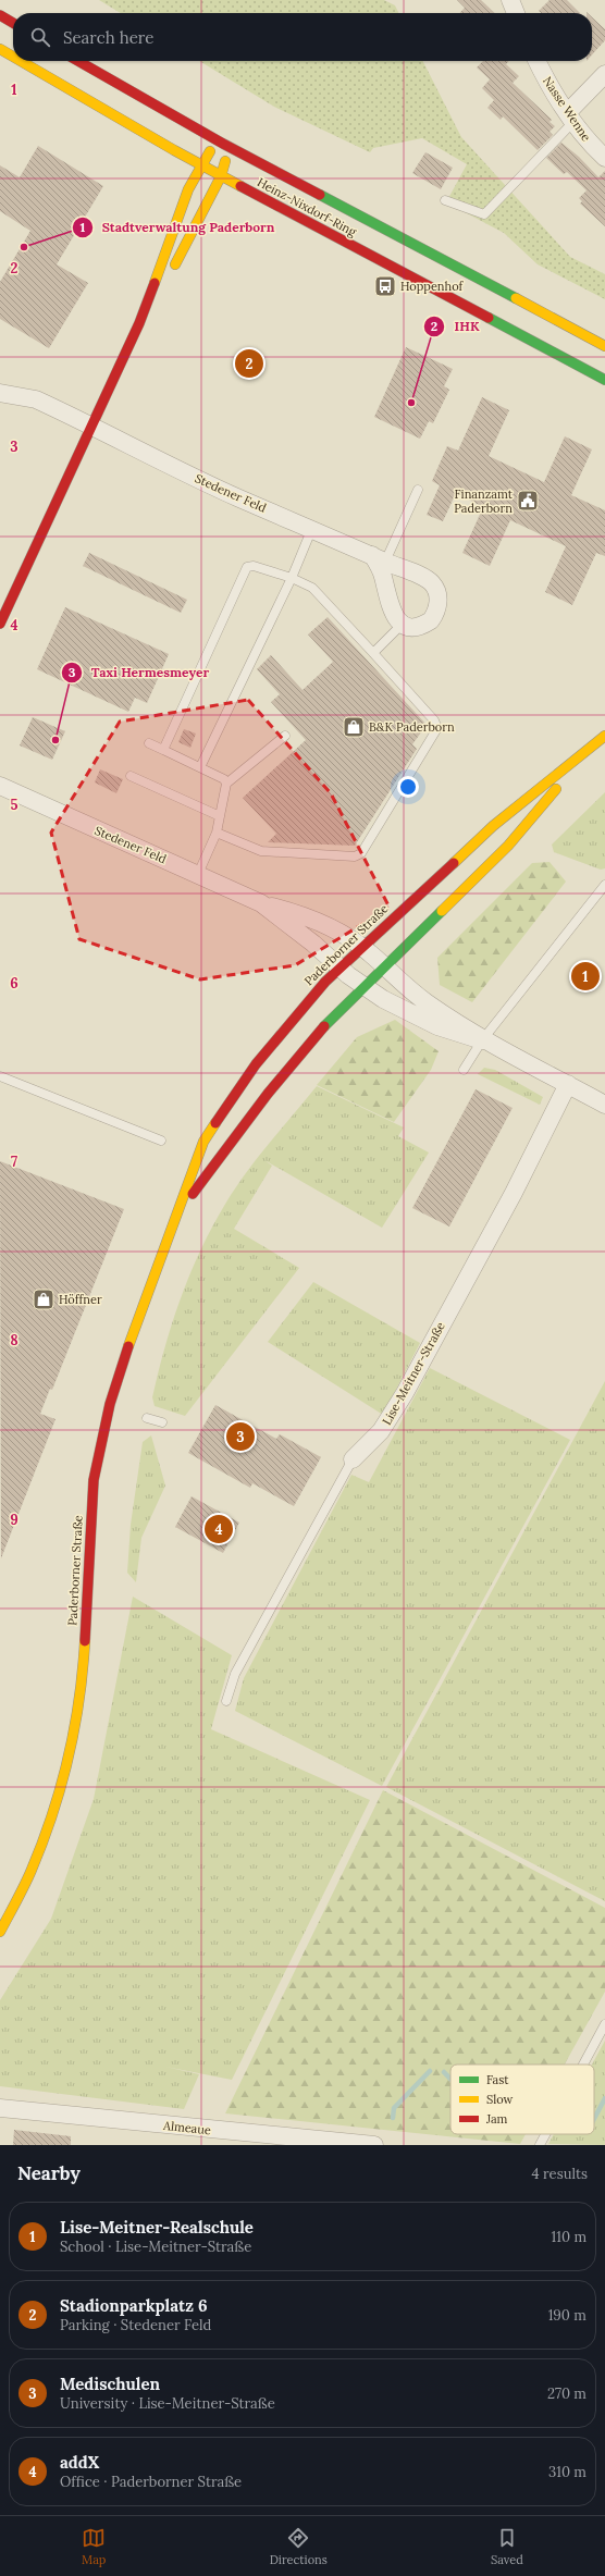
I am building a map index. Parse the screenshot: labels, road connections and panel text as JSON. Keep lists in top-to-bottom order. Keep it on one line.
{"streets":{"street":["Nasse Wenne","Heinz-Nixdorf-Ring","Stedener Feld","Paderborner Straße","Lise-Meitner-Straße","Almeaue"]},"crossings":[["Stedener Feld","Paderborner Straße"]],"places":{"other":["Stadtverwaltung Paderborn","IHK","Taxi Hermesmeyer"],"bus stop":["Hoppenhof"],"public building":["Finanzamt Paderborn"],"shop":["B&K Paderborn","Höffner"]},"legend":["Fast","Slow","Jam"],"page":{"search":"Search here","pins":["2","1","3","4"],"heading":["Nearby","4 results"],"list":[{"mark":"1","name":"Lise-Meitner-Realschule","note":"School · Lise-Meitner-Straße","value":"110 m"},{"mark":"2","name":"Stadionparkplatz 6","note":"Parking · Stedener Feld","value":"190 m"},{"mark":"3","name":"Medischulen","note":"University · Lise-Meitner-Straße","value":"270 m"},{"mark":"4","name":"addX","note":"Office · Paderborner Straße","value":"310 m"}],"nav":["Map","Directions","Saved"]},"grid":{"rows":["1","2","3","4","5","6","7","8","9"]}}
